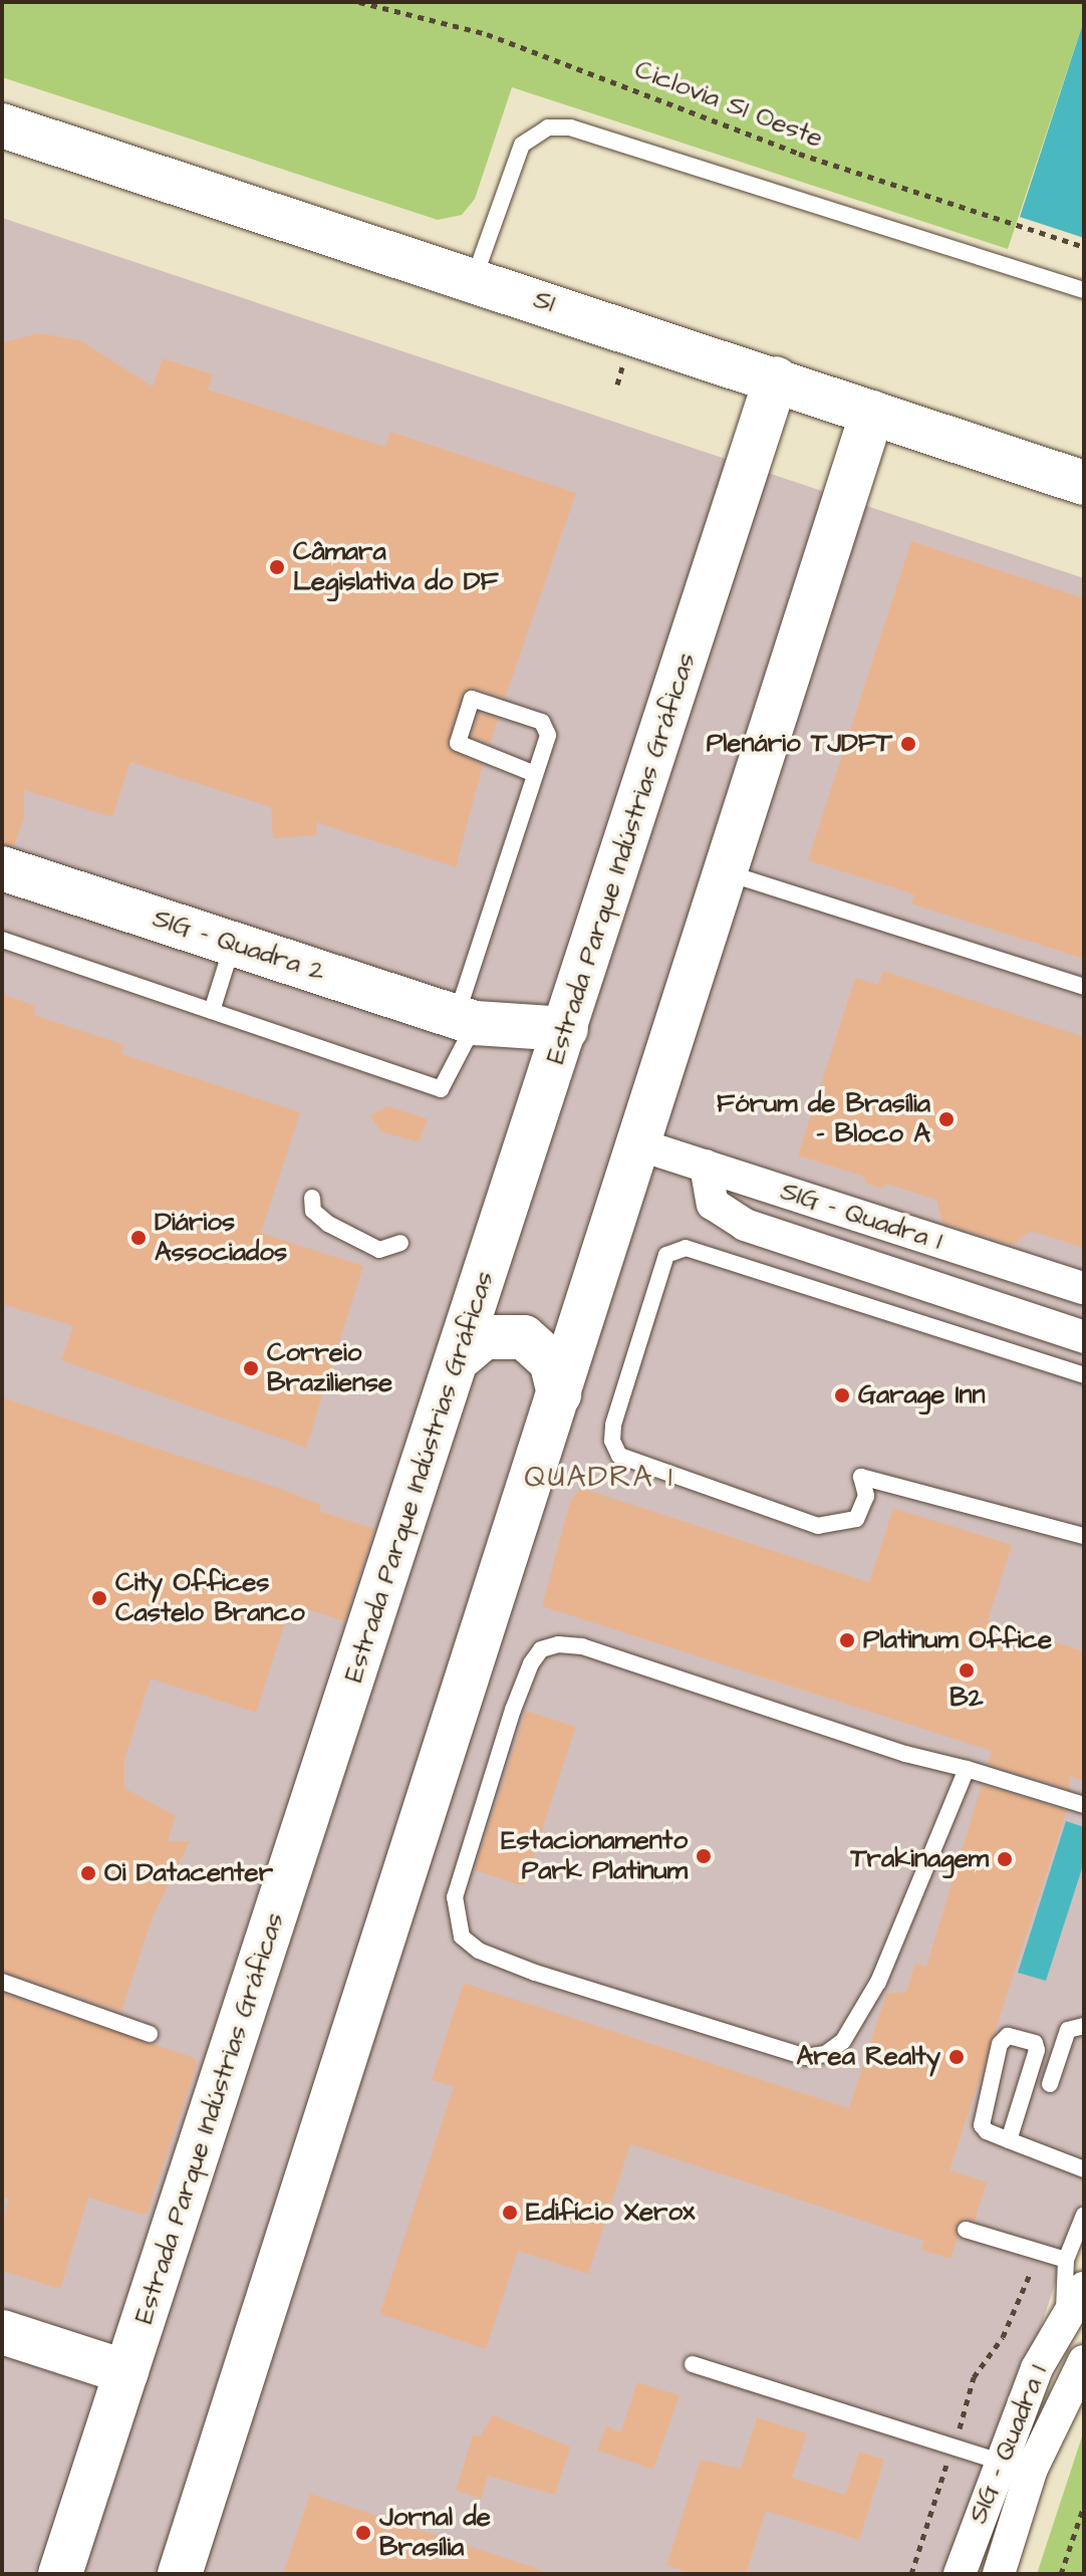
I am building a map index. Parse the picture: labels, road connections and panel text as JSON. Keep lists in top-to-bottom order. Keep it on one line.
{"streets":{"main road":["S1","Estrada Parque Indústrias Gráficas","SIG - Quadra 2"],"street":["SIG - Quadra 1"],"path":["Ciclovia S1 Oeste"]},"crossings":[["S1","Estrada Parque Indústrias Gráficas"],["Estrada Parque Indústrias Gráficas","SIG - Quadra 2"]],"districts":["QUADRA 1"],"places":["Câmara Legislativa do DF","Plenário TJDFT","Fórum de Brasília - Bloco A","Diários Associados","Correio Braziliense","Garage Inn","City Offices Castelo Branco","Platinum Office","B2","Estacionamento Park Platinum","Trakinagem","Oi Datacenter","Area Realty","Edifício Xerox","Jornal de Brasília"]}
